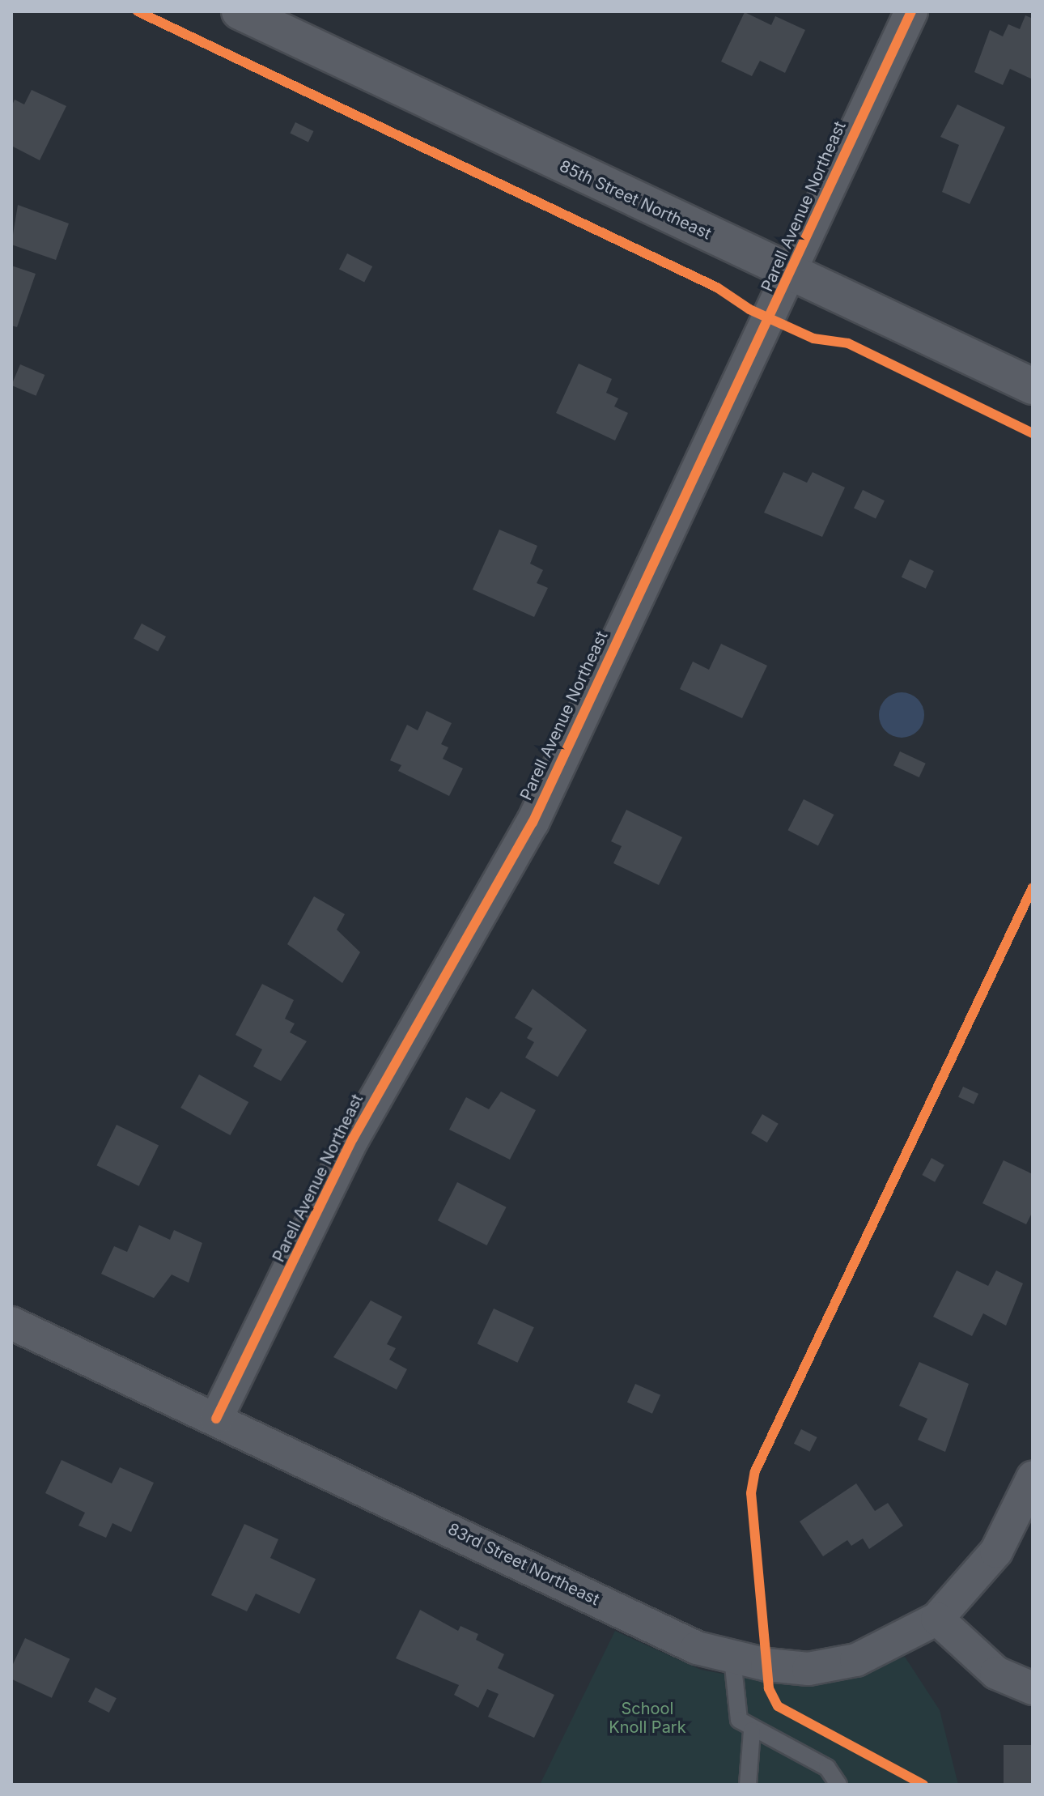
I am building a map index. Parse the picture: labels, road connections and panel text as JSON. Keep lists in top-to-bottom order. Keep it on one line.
{"streets":{"street":["85th Street Northeast","Parell Avenue Northeast","83rd Street Northeast"]},"crossings":[["85th Street Northeast","Parell Avenue Northeast"],["Parell Avenue Northeast","83rd Street Northeast"]],"parks":["School Knoll Park"]}
